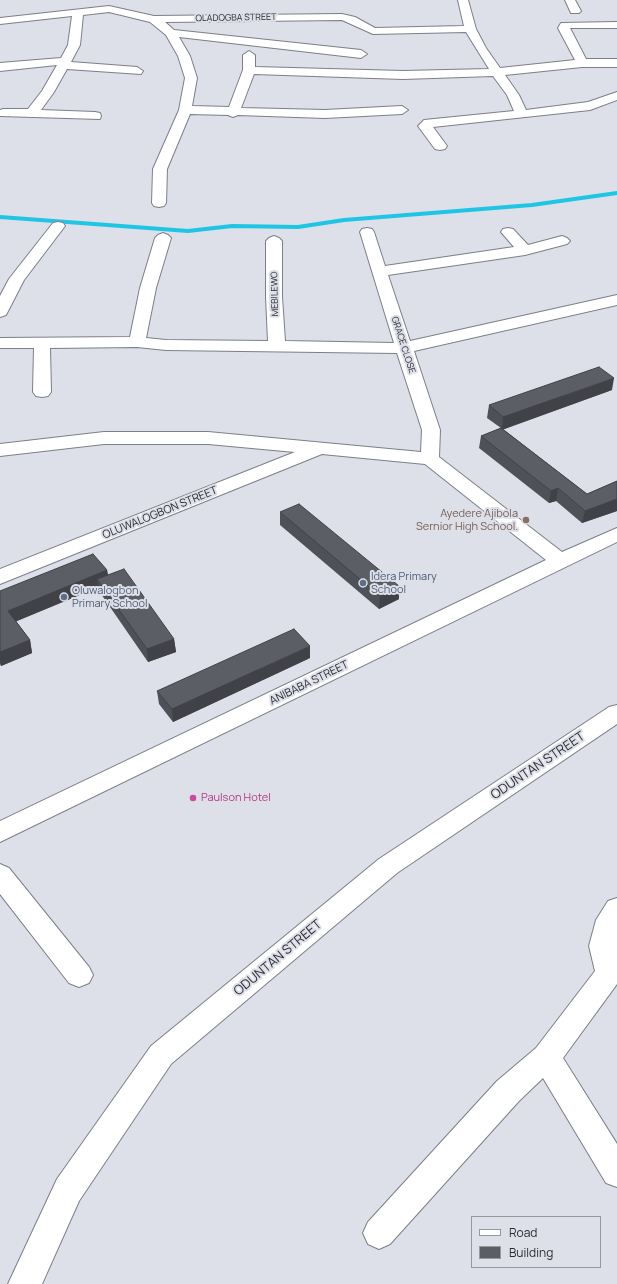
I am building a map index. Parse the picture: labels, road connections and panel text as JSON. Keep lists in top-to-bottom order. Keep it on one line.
{"streets":{"street":["OLADOGBA STREET","MEBILEWO","GRACE CLOSE","OLUWALOGBON STREET","ANIBABA STREET","ODUNTAN STREET"]},"places":["Ayedere Ajibola Sernior High School.","Idera Primary School","Oluwalogbon Primary School","Paulson Hotel"],"legend":["Road","Building"]}
